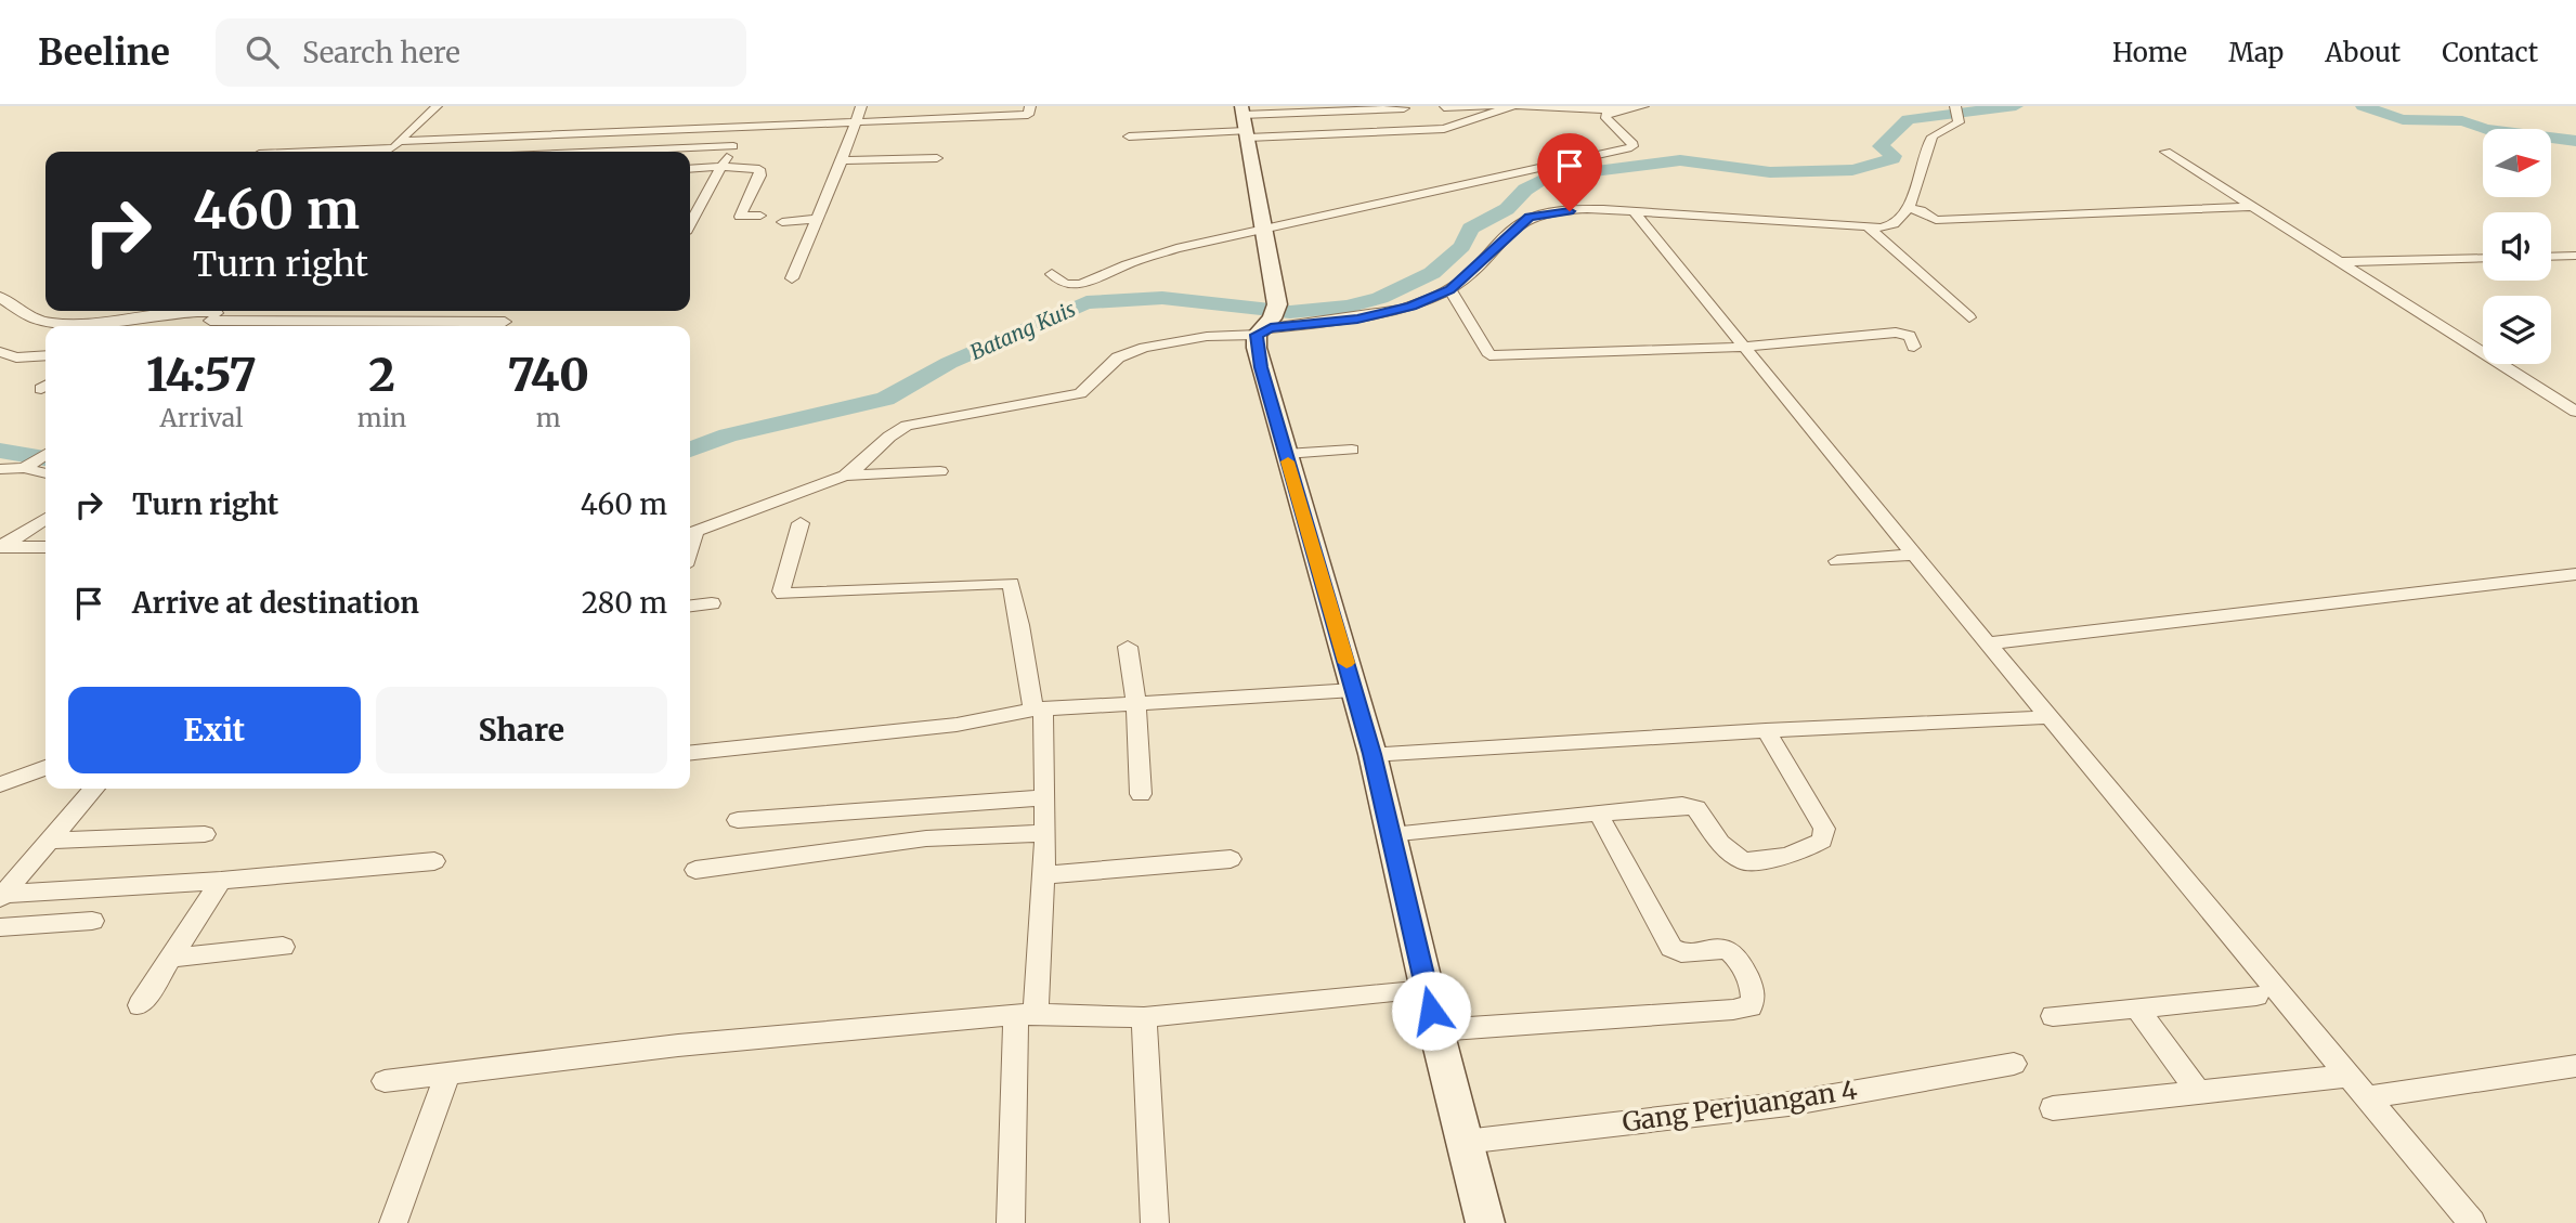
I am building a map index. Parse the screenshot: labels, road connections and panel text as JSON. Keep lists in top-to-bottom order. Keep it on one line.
{"streets":{"street":["Gang Perjuangan 4"]},"water":["Batang Kuis"],"north":"right","page":{"header":"Beeline","search":"Search here","nav":["Home","Map","About","Contact"],"turn":["460 m","Turn right"],"eta":["14:57","Arrival","2","min","740","m"],"list":[{"name":"Turn right","value":"460 m"},{"name":"Arrive at destination","value":"280 m"}],"buttons":["Exit","Share"]}}
